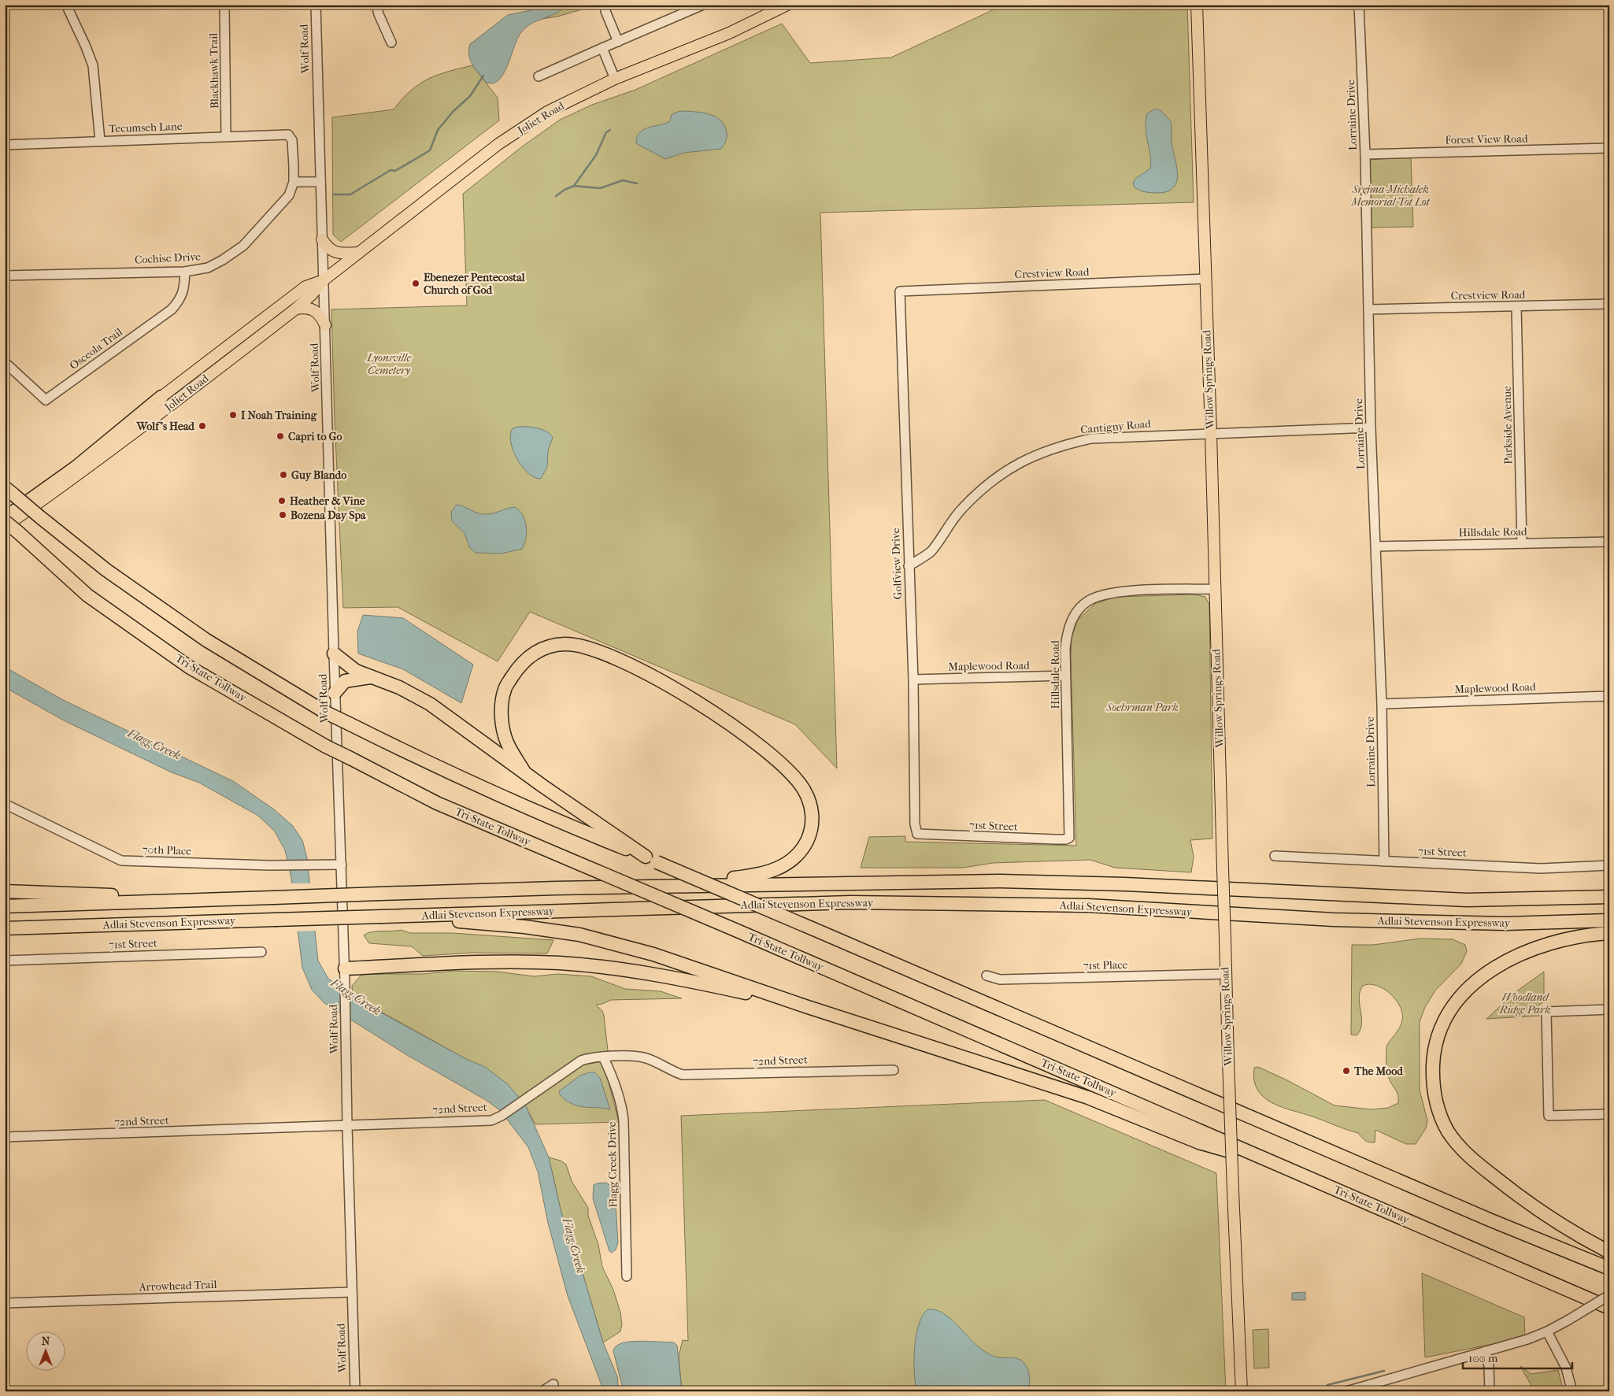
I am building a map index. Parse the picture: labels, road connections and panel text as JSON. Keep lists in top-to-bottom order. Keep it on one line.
{"streets":{"highway":["Joliet Road","Tri-State Tollway","Adlai Stevenson Expressway"],"main road":["Willow Springs Road"],"street":["Wolf Road","Blackhawk Trail","Lorraine Drive","Tecumseh Lane","Forest View Road","Cochise Drive","Crestview Road","Osceola Trail","Parkside Avenue","Cantigny Road","Hillsdale Road","Golfview Drive","Maplewood Road","71st Street","70th Place","71st Place","72nd Street","Flagg Creek Drive","Arrowhead Trail"]},"crossings":[["Wolf Road","Joliet Road"],["Wolf Road","70th Place"],["Wolf Road","72nd Street"],["Wolf Road","Arrowhead Trail"],["Blackhawk Trail","Tecumseh Lane"],["Lorraine Drive","Forest View Road"],["Lorraine Drive","Crestview Road"],["Lorraine Drive","Cantigny Road"],["Lorraine Drive","Hillsdale Road"],["Lorraine Drive","Maplewood Road"],["Lorraine Drive","71st Street"],["Tecumseh Lane","Cochise Drive"],["Cochise Drive","Osceola Trail"],["Crestview Road","Willow Springs Road"],["Crestview Road","Parkside Avenue"],["Crestview Road","Golfview Drive"],["Willow Springs Road","Cantigny Road"],["Willow Springs Road","Hillsdale Road"],["Willow Springs Road","71st Place"],["Parkside Avenue","Hillsdale Road"],["Cantigny Road","Golfview Drive"],["Hillsdale Road","Maplewood Road"],["Hillsdale Road","71st Street"],["Golfview Drive","Maplewood Road"],["Golfview Drive","71st Street"],["72nd Street","Flagg Creek Drive"]],"water":["Flagg Creek"],"parks":["Srejma-Michalek Memorial Tot Lot","Lyonsville Cemetery","Soehrman Park","Woodland Ridge Park"],"places":["Ebenezer Pentecostal Church of God","I Noah Training","Wolf's Head","Capri to Go","Guy Blando","Heather & Vine","Bozena Day Spa","The Mood"],"scale_bar":"100 m","north":"top"}
